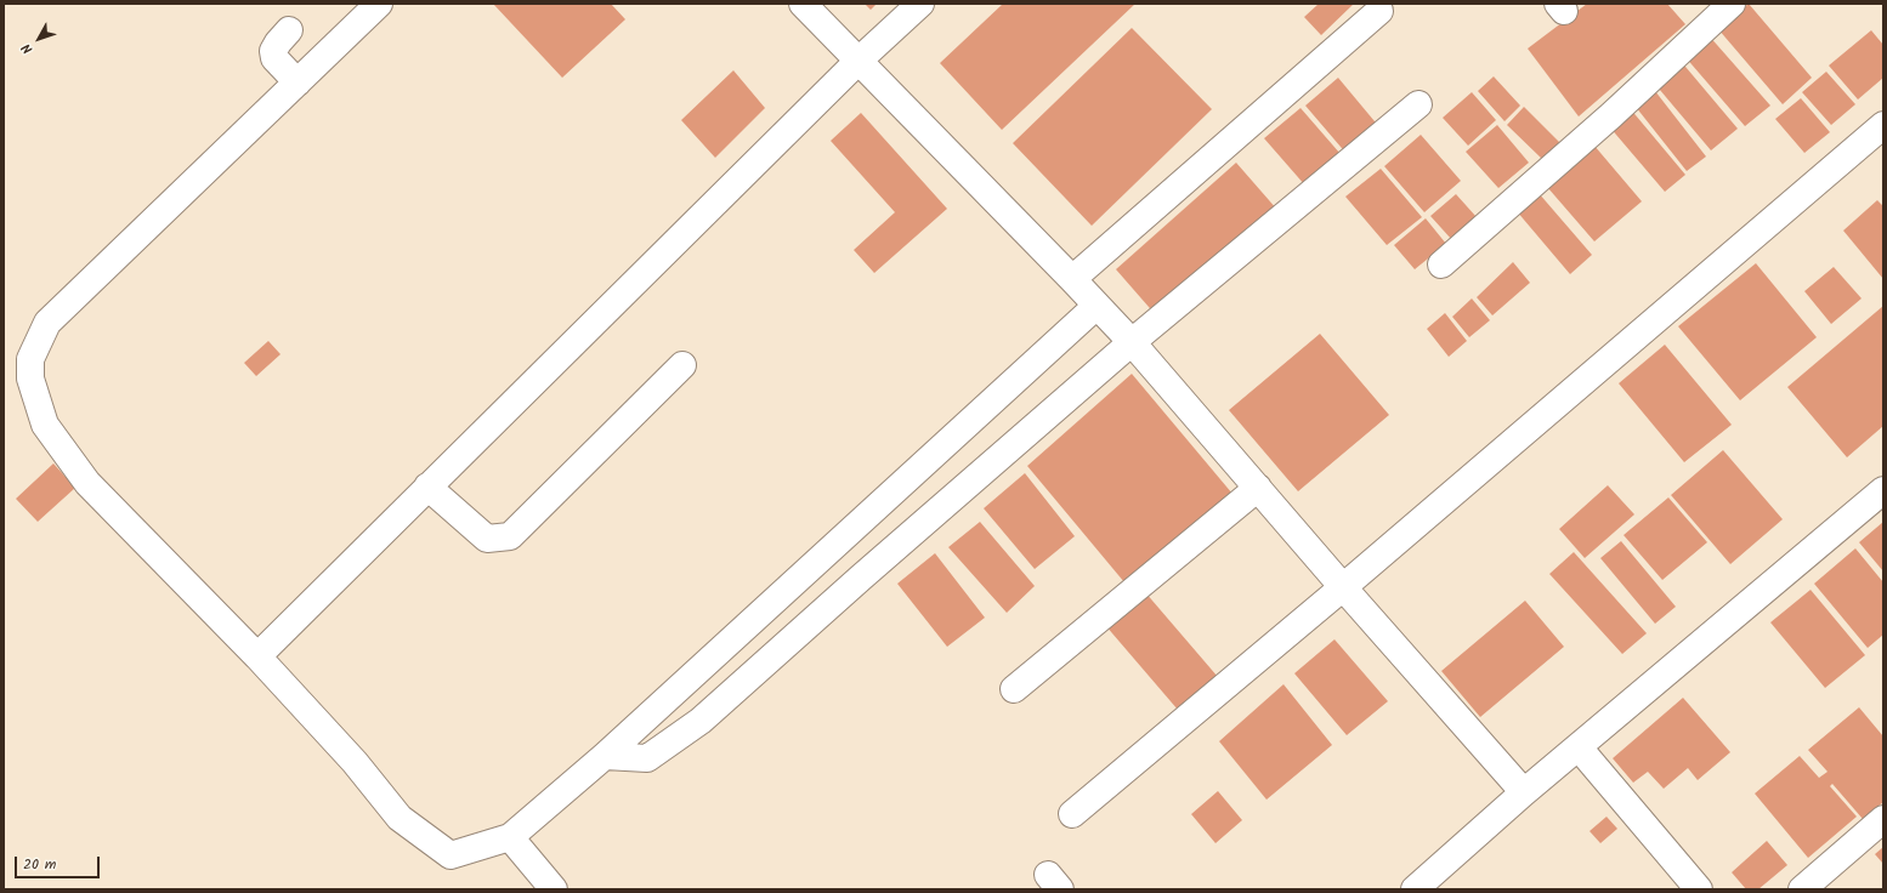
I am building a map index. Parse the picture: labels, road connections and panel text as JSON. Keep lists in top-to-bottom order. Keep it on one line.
{"scale_bar":"20 m","north":"bottom left"}
